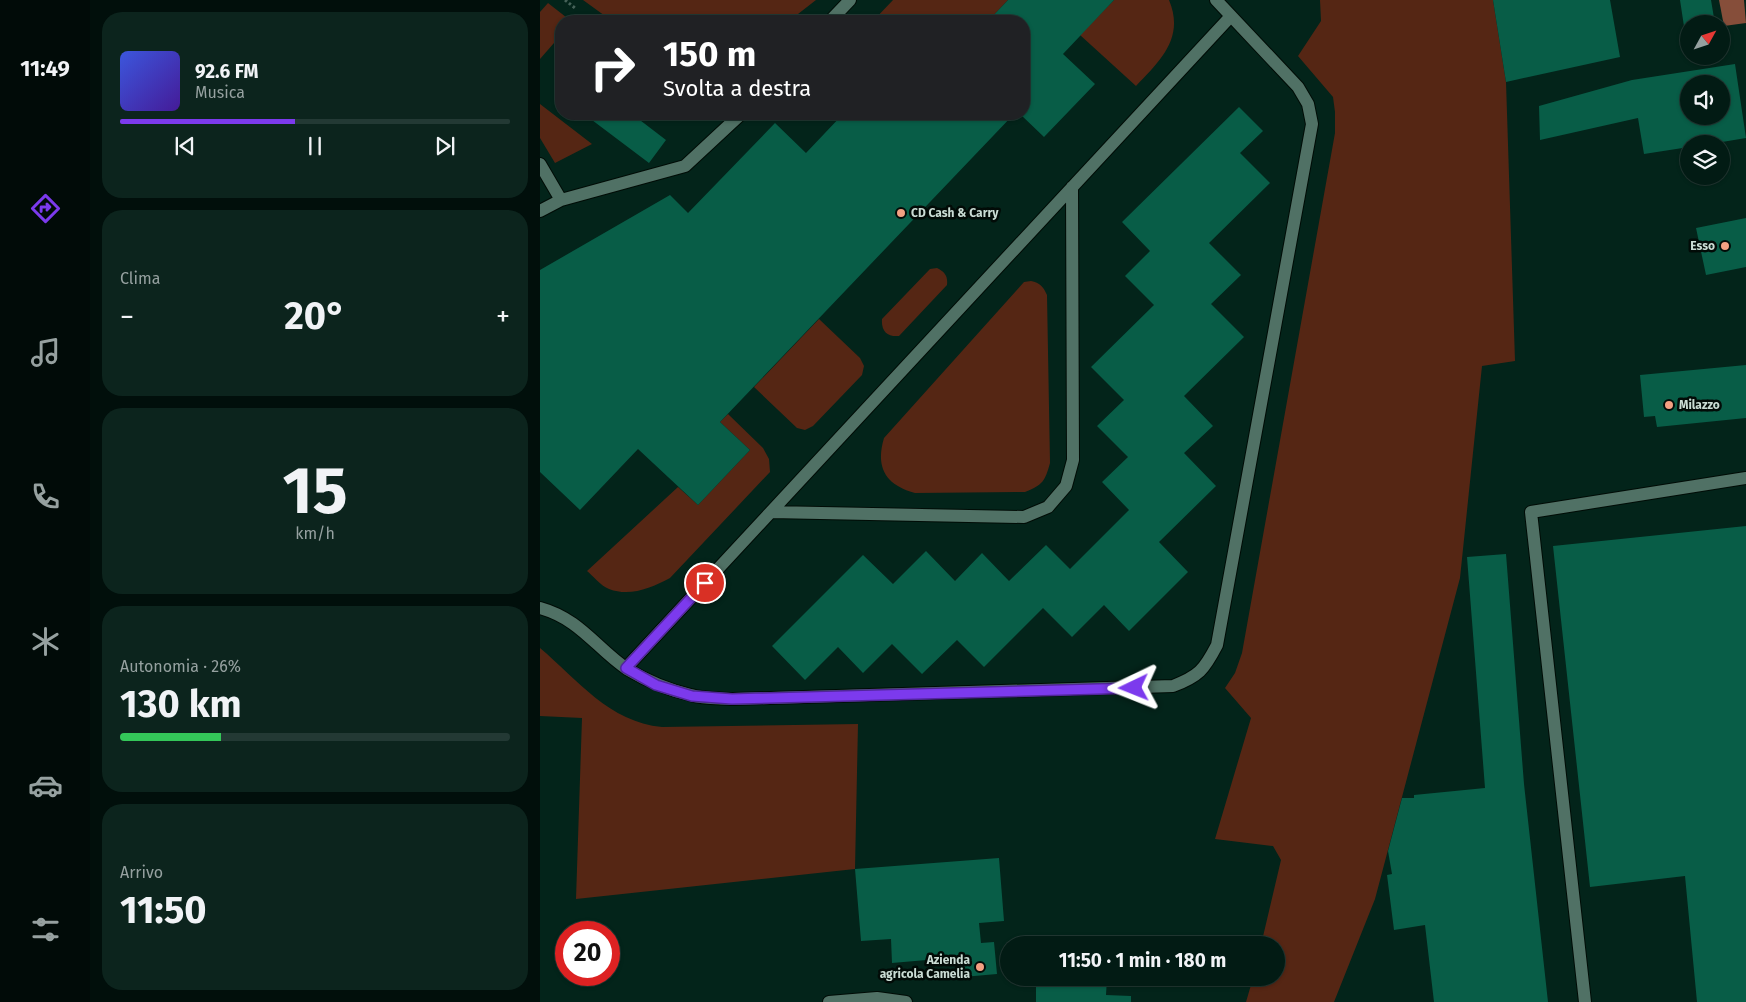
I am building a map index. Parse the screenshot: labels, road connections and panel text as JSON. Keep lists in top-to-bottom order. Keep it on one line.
{"places":["CD Cash & Carry","Esso","Milazzo","Azienda agricola Camelia"],"north":"top right","page":{"tabs":"11:49","turn":["150 m","Svolta a destra"],"song":["92.6 FM","Musica"],"tile":["Clima",["15","km/h"],["Autonomia · 26%","130 km"],["Arrivo","11:50"]],"heat":["−","20°","+"],"limit":"20","trip":"11:50 · 1 min · 180 m"}}
